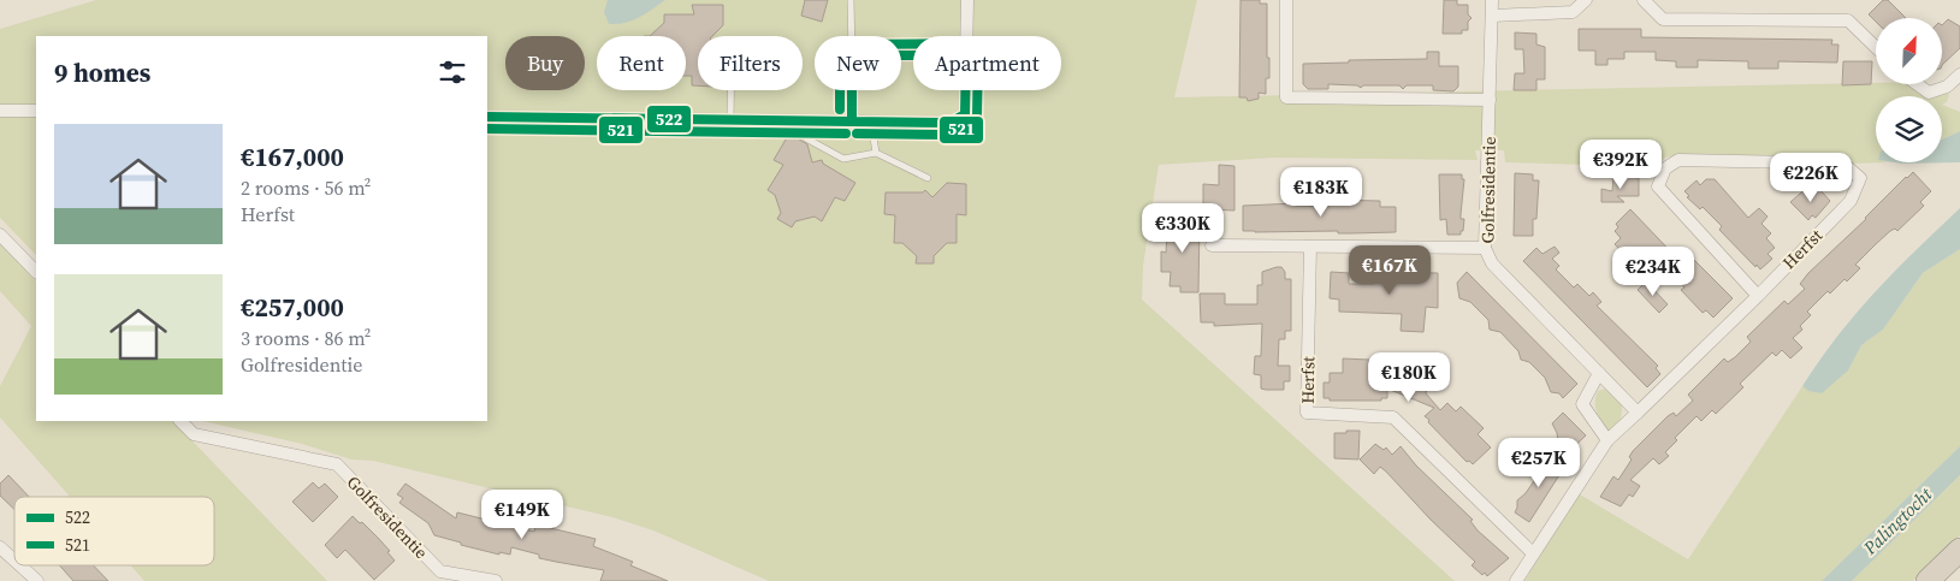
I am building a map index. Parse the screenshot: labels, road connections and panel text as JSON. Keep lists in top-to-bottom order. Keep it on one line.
{"streets":{"street":["Golfresidentie","Herfst"]},"crossings":[["Golfresidentie","Herfst"]],"water":["Palingtocht"],"lines":["transit line 521","transit line 522"],"legend":["522","521"],"north":"top right","page":{"chip":["Buy","Rent","Filters","New","Apartment"],"heading":"9 homes","list":[{"name":"€167,000","note":"2 rooms · 56 m² · Herfst"},{"name":"€257,000","note":"3 rooms · 86 m² · Golfresidentie"}],"price":["€392K","€226K","€183K","€330K","€167K","€234K","€180K","€257K","€149K"]}}
